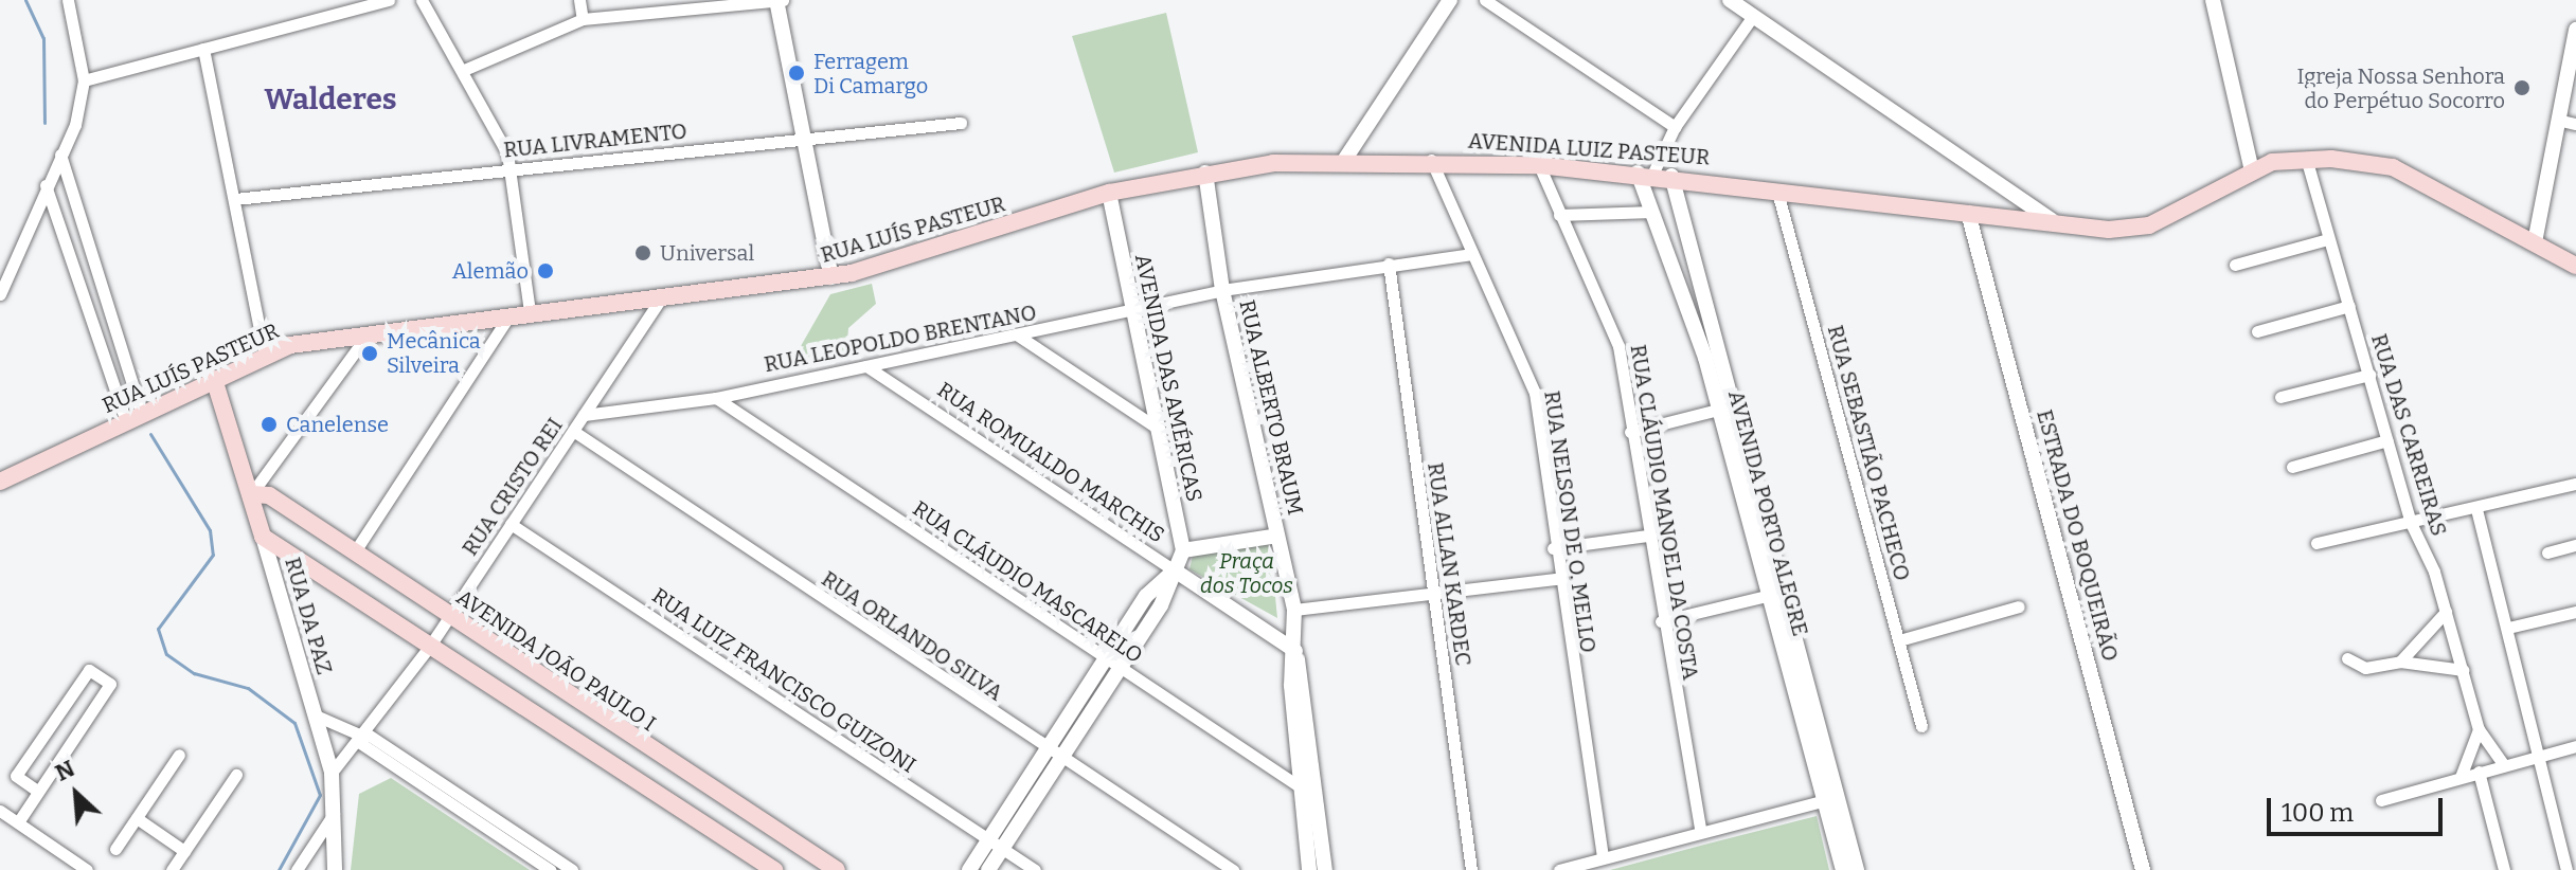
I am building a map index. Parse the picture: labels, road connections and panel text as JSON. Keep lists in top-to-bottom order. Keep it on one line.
{"streets":{"main road":["AVENIDA LUIZ PASTEUR","RUA LUÍS PASTEUR","RUA DA PAZ","AVENIDA JOÃO PAULO I"],"street":["RUA LIVRAMENTO","RUA LEOPOLDO BRENTANO","AVENIDA DAS AMÉRICAS","RUA ALBERTO BRAUM","RUA DAS CARREIRAS","RUA SEBASTIÃO PACHECO","RUA ROMUALDO MARCHIS","RUA CRISTO REI","RUA CLÁUDIO MANOEL DA COSTA","AVENIDA PORTO ALEGRE","RUA NELSON DE O. MELLO","ESTRADA DO BOQUEIRÃO","RUA ALLAN KARDEC","RUA CLÁUDIO MASCARELO","RUA ORLANDO SILVA","RUA LUIZ FRANCISCO GUIZONI"]},"crossings":[["AVENIDA LUIZ PASTEUR","RUA LUÍS PASTEUR"],["AVENIDA LUIZ PASTEUR","RUA ALBERTO BRAUM"],["AVENIDA LUIZ PASTEUR","RUA SEBASTIÃO PACHECO"],["AVENIDA LUIZ PASTEUR","RUA CLÁUDIO MANOEL DA COSTA"],["AVENIDA LUIZ PASTEUR","AVENIDA PORTO ALEGRE"],["AVENIDA LUIZ PASTEUR","RUA NELSON DE O. MELLO"],["AVENIDA LUIZ PASTEUR","ESTRADA DO BOQUEIRÃO"],["RUA LUÍS PASTEUR","AVENIDA DAS AMÉRICAS"],["RUA LUÍS PASTEUR","RUA ALBERTO BRAUM"],["RUA LUÍS PASTEUR","RUA CRISTO REI"],["RUA LUÍS PASTEUR","RUA DA PAZ"],["RUA LEOPOLDO BRENTANO","AVENIDA DAS AMÉRICAS"],["RUA LEOPOLDO BRENTANO","RUA ALBERTO BRAUM"],["RUA LEOPOLDO BRENTANO","RUA ROMUALDO MARCHIS"],["RUA LEOPOLDO BRENTANO","RUA CRISTO REI"],["RUA LEOPOLDO BRENTANO","RUA NELSON DE O. MELLO"],["RUA LEOPOLDO BRENTANO","RUA ALLAN KARDEC"],["RUA LEOPOLDO BRENTANO","RUA CLÁUDIO MASCARELO"],["RUA ALBERTO BRAUM","RUA ROMUALDO MARCHIS"],["RUA CRISTO REI","RUA DA PAZ"],["RUA CRISTO REI","RUA ORLANDO SILVA"],["RUA CRISTO REI","AVENIDA JOÃO PAULO I"],["RUA CRISTO REI","RUA LUIZ FRANCISCO GUIZONI"],["RUA DA PAZ","AVENIDA JOÃO PAULO I"]],"districts":["Walderes"],"parks":["Praça dos Tocos"],"places":["Ferragem Di Camargo","Igreja Nossa Senhora do Perpétuo Socorro","Universal","Alemão","Mecânica Silveira","Canelense"],"scale_bar":"100 m","north":"top left"}
